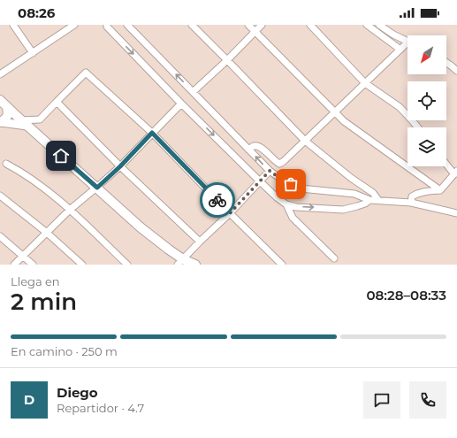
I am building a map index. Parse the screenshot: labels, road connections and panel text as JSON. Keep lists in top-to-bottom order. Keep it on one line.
{"north":"bottom left","page":{"status":"08:26","heading":["2 min","Llega en","08:28–08:33"],"panel":["Diego","Repartidor · 4.7"],"bar":"En camino · 250 m","round":"D"}}
